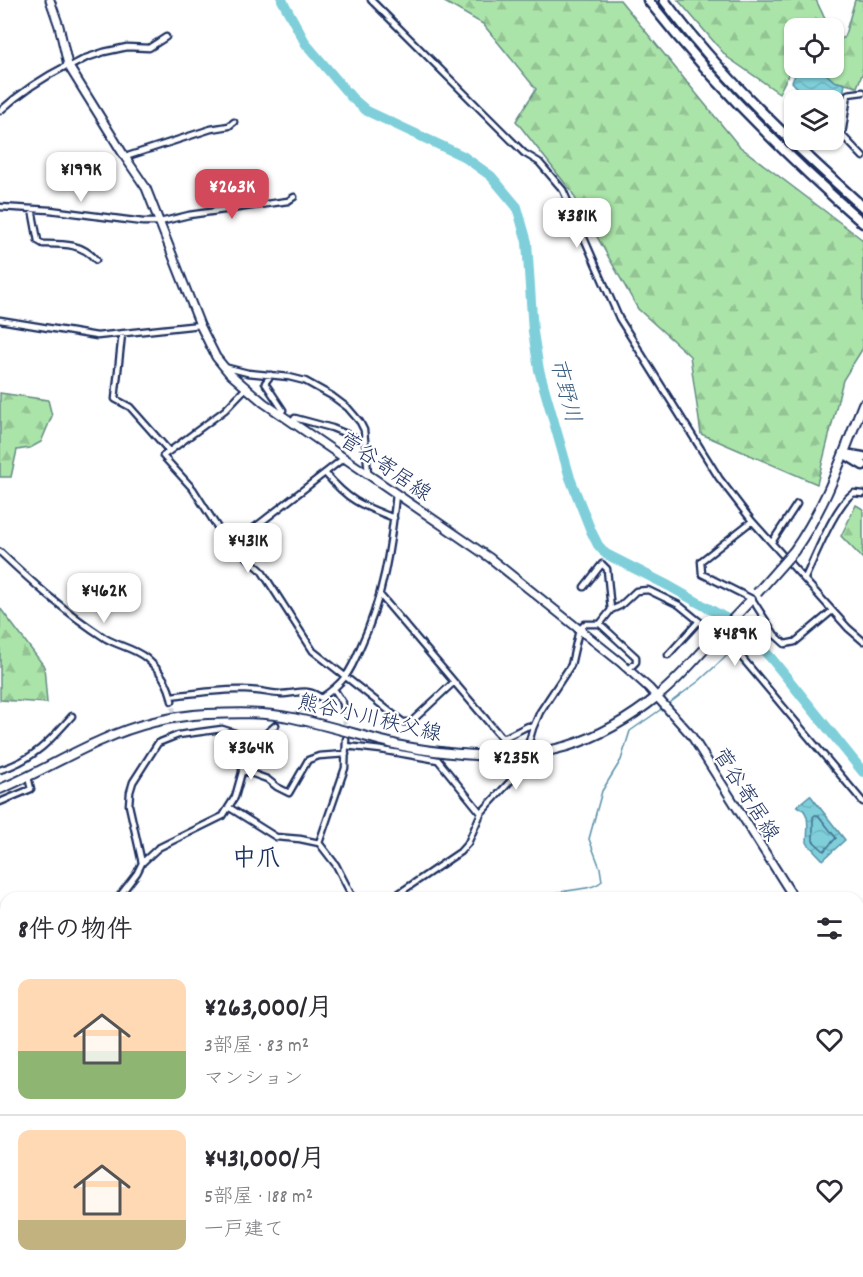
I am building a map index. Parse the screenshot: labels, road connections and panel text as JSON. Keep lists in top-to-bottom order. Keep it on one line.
{"streets":{"main road":["菅谷寄居線","熊谷小川秩父線"]},"crossings":[["菅谷寄居線","熊谷小川秩父線"]],"districts":["中爪"],"water":["市野川"],"page":{"price":["¥199K","¥263K","¥381K","¥431K","¥462K","¥489K","¥364K","¥235K"],"heading":"8件の物件","list":[{"name":"¥263,000/月","note":"3部屋 · 83 m² · マンション"},{"name":"¥431,000/月","note":"5部屋 · 188 m² · 一戸建て"}]}}
